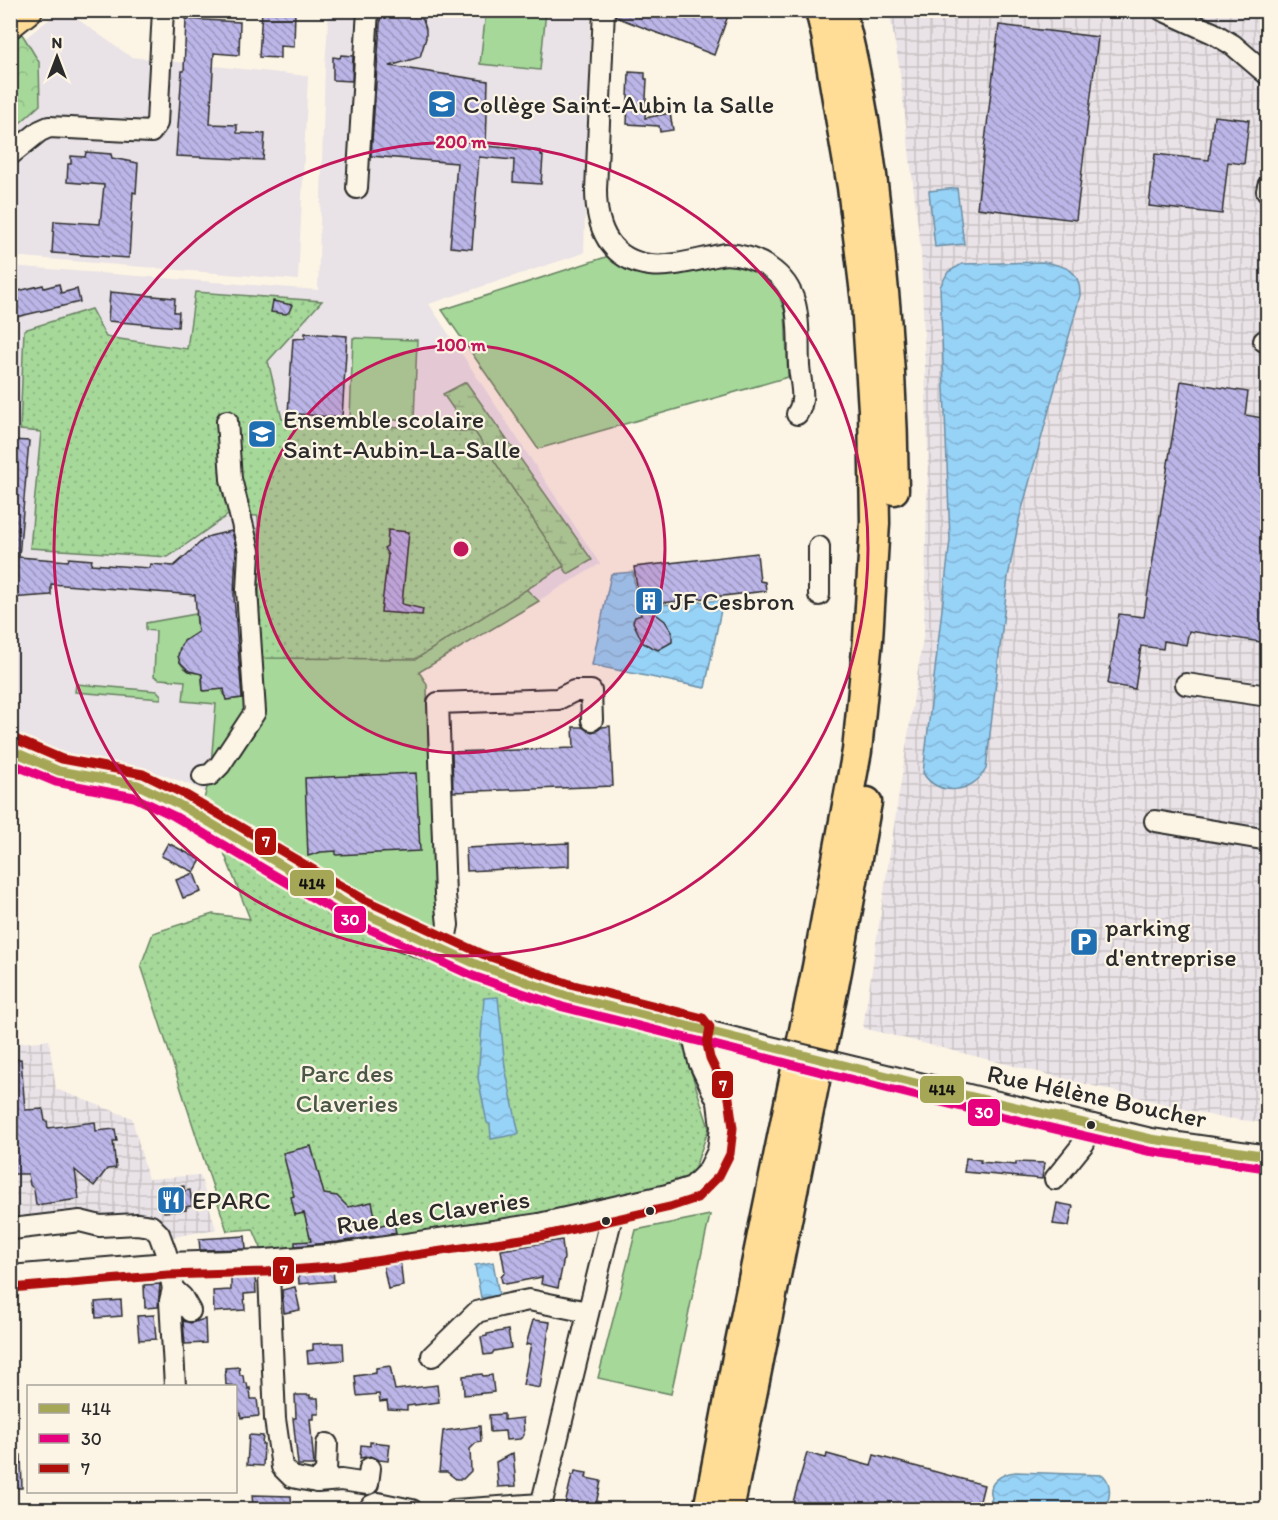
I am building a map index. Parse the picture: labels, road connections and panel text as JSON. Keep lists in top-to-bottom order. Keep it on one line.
{"streets":{"street":["Rue Hélène Boucher","Rue des Claveries"]},"crossings":[["Rue Hélène Boucher","Rue des Claveries"]],"parks":["Parc des Claveries"],"places":{"school or university":["Collège Saint-Aubin la Salle","Ensemble scolaire Saint-Aubin-La-Salle"],"building":["JF Cesbron"],"parking":["parking d'entreprise"],"restaurant":["EPARC"]},"lines":["transit line 7","transit line 414","transit line 30"],"legend":["414","30","7"],"north":"top","rings":["200 m","100 m"]}
